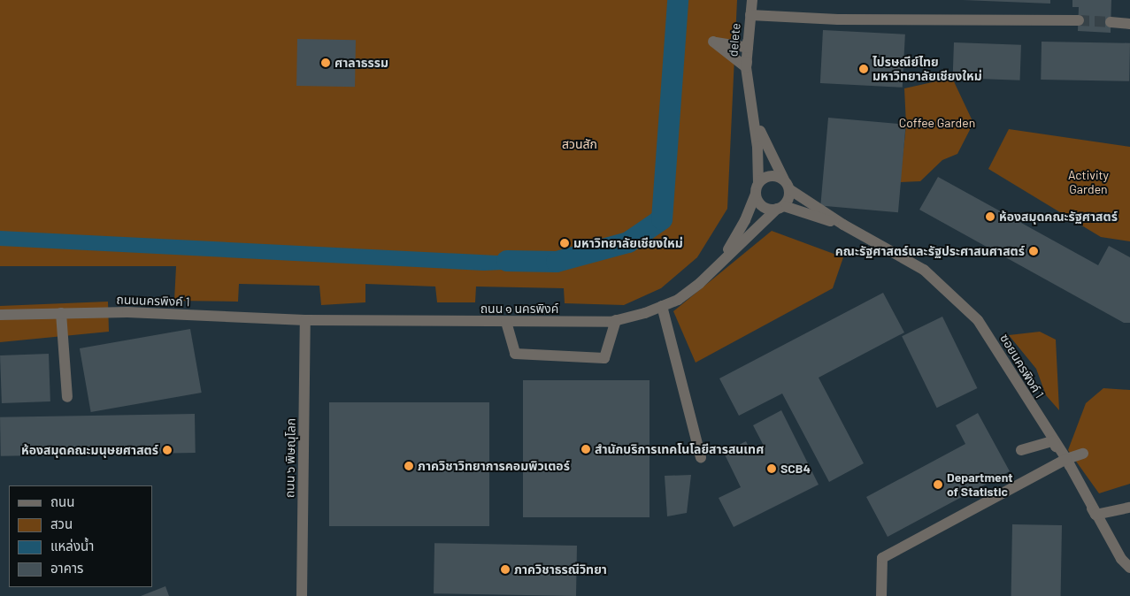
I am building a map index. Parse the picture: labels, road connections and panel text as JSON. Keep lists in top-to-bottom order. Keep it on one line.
{"streets":{"street":["delete","ถนนนครพิงค์ 1","ถนน ๑ นครพิงค์","ซอยนครพิงค์ 1","ถนน ๖ พิษณุโลก"]},"crossings":[["ถนนนครพิงค์ 1","ถนน ๑ นครพิงค์"],["ถนนนครพิงค์ 1","ถนน ๖ พิษณุโลก"],["ถนน ๑ นครพิงค์","ซอยนครพิงค์ 1"],["ถนน ๑ นครพิงค์","ถนน ๖ พิษณุโลก"]],"parks":["Coffee Garden","สวนสัก","Activity Garden"],"places":["ศาลาธรรม","ไปรษณีย์ไทย มหาวิทยาลัยเชียงใหม่","ห้องสมุดคณะรัฐศาสตร์","มหาวิทยาลัยเชียงใหม่","คณะรัฐศาสตร์และรัฐประศาสนศาสตร์","สำนักบริการเทคโนโลยีสารสนเทศ","ห้องสมุดคณะมนุษยศาสตร์","ภาควิชาวิทยาการคอมพิวเตอร์","SCB4","Department of Statistic","ภาควิชาธรณีวิทยา"],"legend":["ถนน","สวน","แหล่งน้ำ","อาคาร"]}
